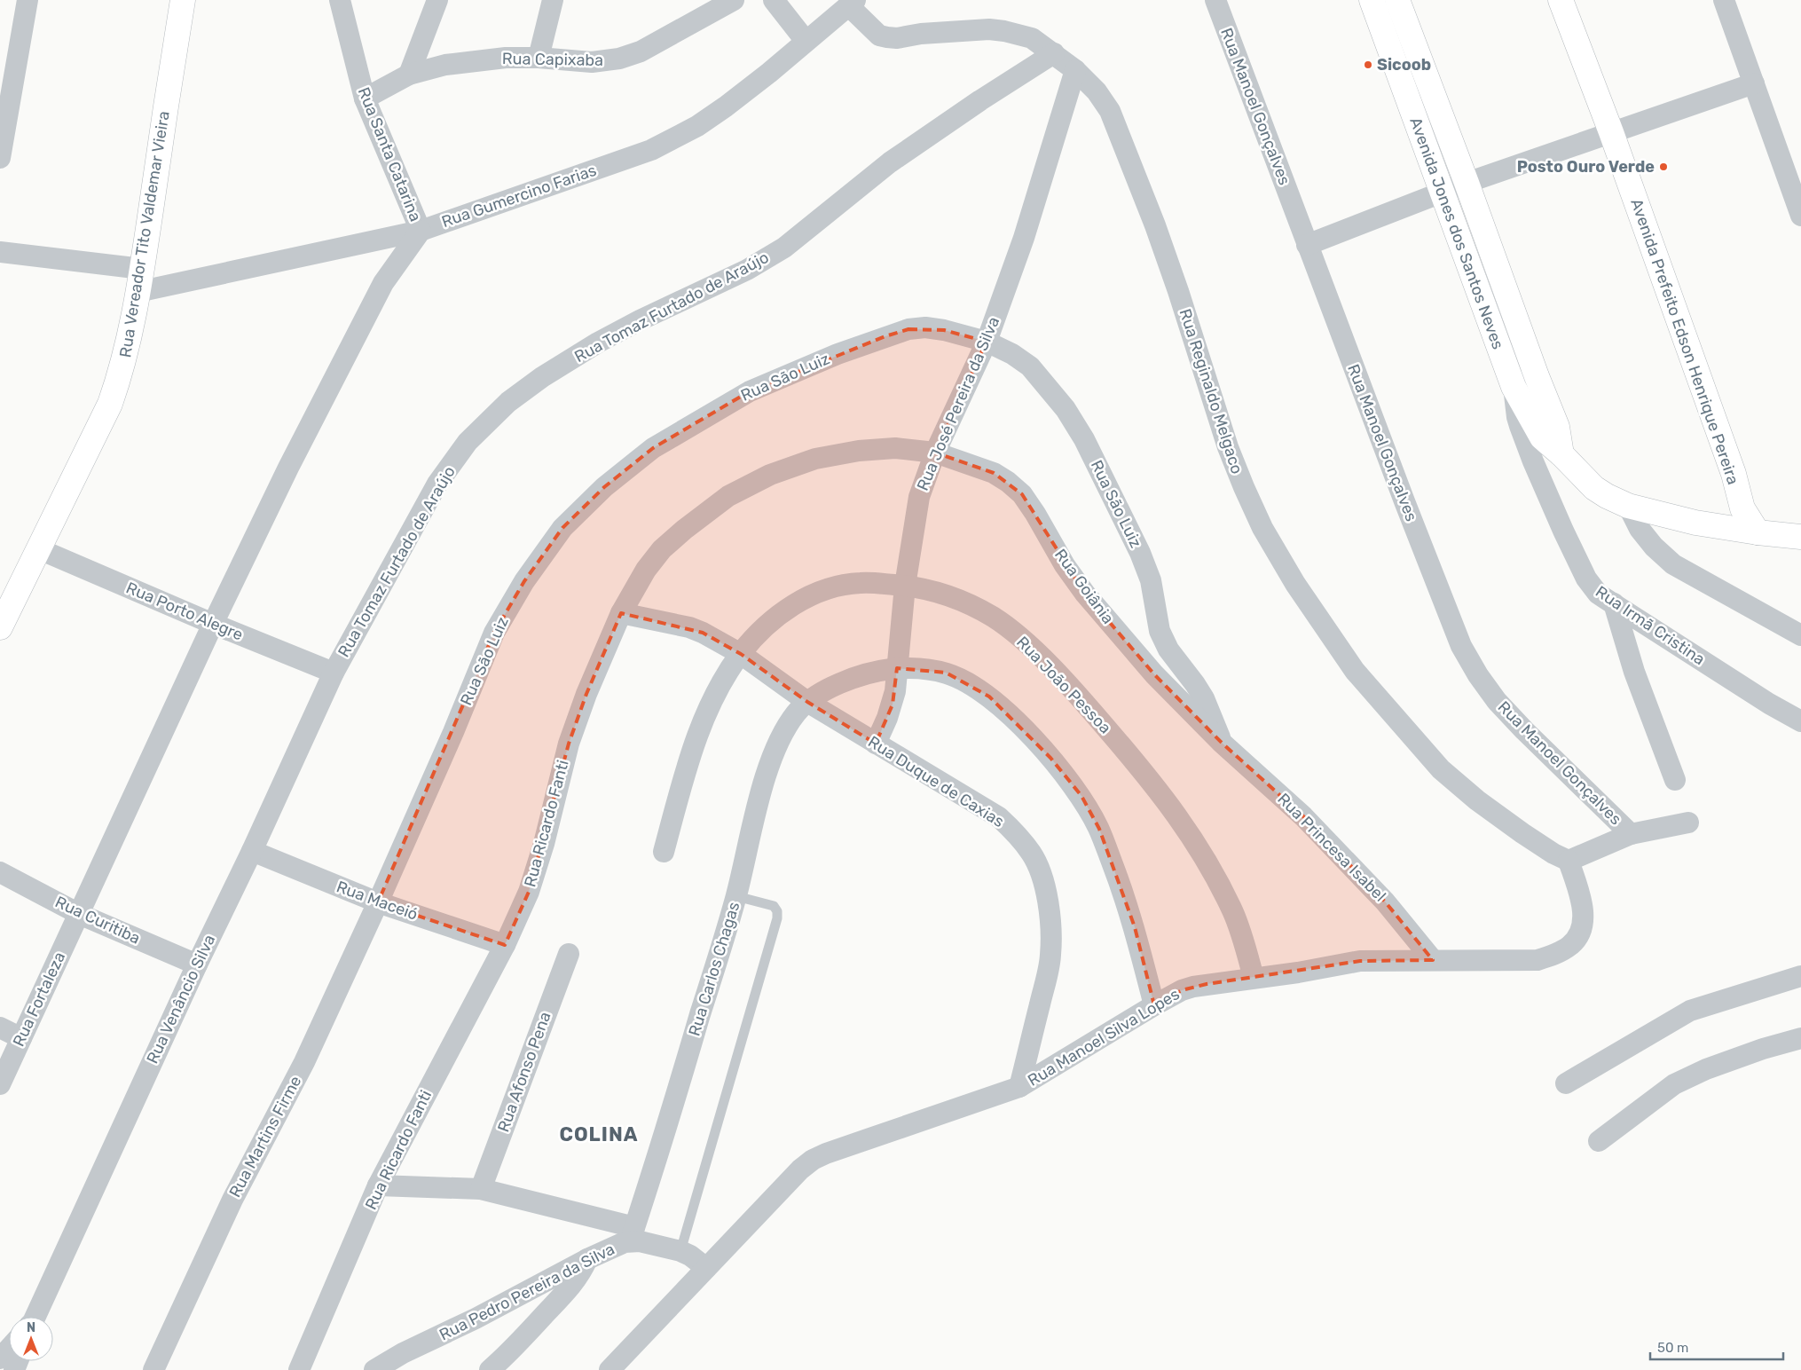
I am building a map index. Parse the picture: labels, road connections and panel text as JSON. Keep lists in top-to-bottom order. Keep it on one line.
{"streets":{"main road":["Avenida Jones dos Santos Neves","Rua Vereador Tito Valdemar Vieira","Avenida Prefeito Edson Henrique Pereira"],"street":["Rua Capixaba","Rua Manoel Gonçalves","Rua Santa Catarina","Rua Gumercino Farias","Rua Tomaz Furtado de Araújo","Rua São Luiz","Rua Reginaldo Melgaco","Rua José Pereira da Silva","Rua Goiânia","Rua Porto Alegre","Rua Irmã Cristina","Rua João Pessoa","Rua Duque de Caxias","Rua Ricardo Fanti","Rua Princesa Isabel","Rua Maceió","Rua Curitiba","Rua Carlos Chagas","Rua Fortaleza","Rua Venâncio Silva","Rua Manoel Silva Lopes","Rua Afonso Pena","Rua Martins Firme","Rua Pedro Pereira da Silva"]},"crossings":[["Rua Capixaba","Rua Santa Catarina"],["Rua Santa Catarina","Rua Gumercino Farias"],["Rua Santa Catarina","Rua Fortaleza"],["Rua Gumercino Farias","Rua Vereador Tito Valdemar Vieira"],["Rua Gumercino Farias","Rua Reginaldo Melgaco"],["Rua Gumercino Farias","Rua Fortaleza"],["Avenida Jones dos Santos Neves","Avenida Prefeito Edson Henrique Pereira"],["Avenida Jones dos Santos Neves","Rua Irmã Cristina"],["Rua Vereador Tito Valdemar Vieira","Rua Porto Alegre"],["Rua Tomaz Furtado de Araújo","Rua Reginaldo Melgaco"],["Rua Tomaz Furtado de Araújo","Rua Porto Alegre"],["Rua Tomaz Furtado de Araújo","Rua Venâncio Silva"],["Rua São Luiz","Rua José Pereira da Silva"],["Rua São Luiz","Rua Goiânia"],["Rua São Luiz","Rua Princesa Isabel"],["Rua São Luiz","Rua Maceió"],["Rua São Luiz","Rua Martins Firme"],["Rua Reginaldo Melgaco","Rua José Pereira da Silva"],["Rua Reginaldo Melgaco","Rua Manoel Silva Lopes"],["Rua José Pereira da Silva","Rua Goiânia"],["Rua José Pereira da Silva","Rua João Pessoa"],["Rua José Pereira da Silva","Rua Duque de Caxias"],["Rua José Pereira da Silva","Rua Ricardo Fanti"],["Rua José Pereira da Silva","Rua Carlos Chagas"],["Rua Goiânia","Rua Ricardo Fanti"],["Rua Goiânia","Rua Princesa Isabel"],["Rua Porto Alegre","Rua Fortaleza"],["Rua Porto Alegre","Rua Venâncio Silva"],["Rua João Pessoa","Rua Duque de Caxias"],["Rua João Pessoa","Rua Manoel Silva Lopes"],["Rua Duque de Caxias","Rua Ricardo Fanti"],["Rua Duque de Caxias","Rua Carlos Chagas"],["Rua Duque de Caxias","Rua Manoel Silva Lopes"],["Rua Ricardo Fanti","Rua Maceió"],["Rua Princesa Isabel","Rua Manoel Silva Lopes"],["Rua Maceió","Rua Venâncio Silva"],["Rua Maceió","Rua Martins Firme"],["Rua Curitiba","Rua Fortaleza"],["Rua Curitiba","Rua Venâncio Silva"],["Rua Carlos Chagas","Rua Manoel Silva Lopes"],["Rua Carlos Chagas","Rua Pedro Pereira da Silva"],["Rua Manoel Silva Lopes","Rua Pedro Pereira da Silva"]],"districts":["COLINA"],"places":["Sicoob","Posto Ouro Verde"],"scale_bar":"50 m","north":"top"}
